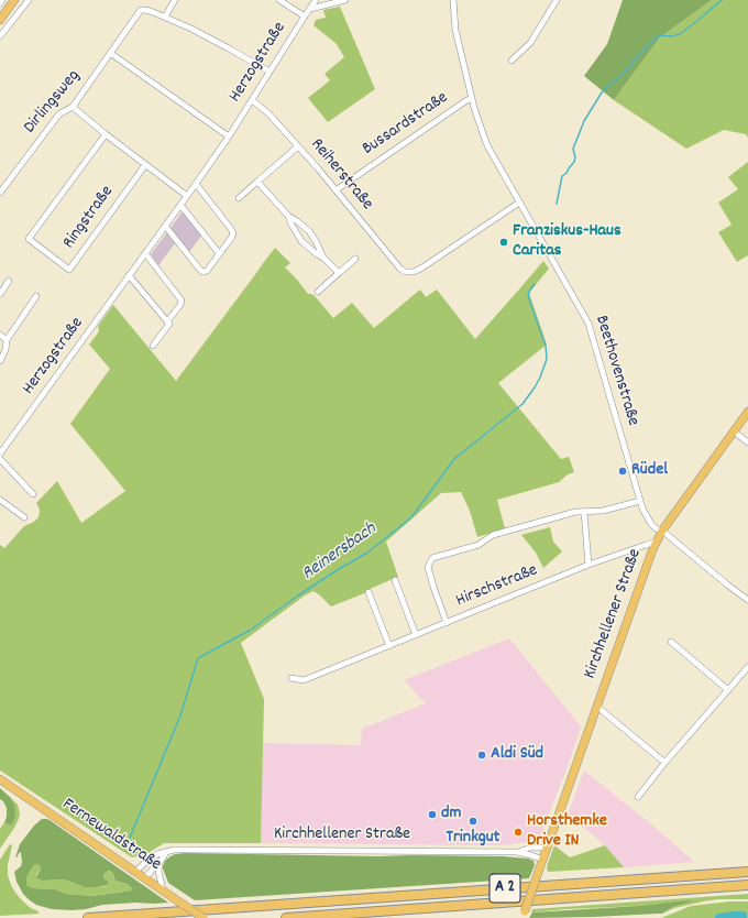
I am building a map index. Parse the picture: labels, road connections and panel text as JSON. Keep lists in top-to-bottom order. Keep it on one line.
{"streets":{"highway":["A 2"],"main road":["Kirchhellener Straße","Fernewaldstraße"],"street":["Herzogstraße","Dirlingsweg","Bussardstraße","Reiherstraße","Ringstraße","Beethovenstraße","Hirschstraße"]},"crossings":[["Herzogstraße","Reiherstraße"],["Bussardstraße","Reiherstraße"],["Bussardstraße","Beethovenstraße"],["Reiherstraße","Beethovenstraße"],["Beethovenstraße","Kirchhellener Straße"],["Hirschstraße","Kirchhellener Straße"],["Kirchhellener Straße","Fernewaldstraße"]],"water":["Reinersbach"],"places":["Franziskus-Haus Caritas","Rüdel","Aldi Süd","dm","Trinkgut","Horsthemke Drive IN"]}
